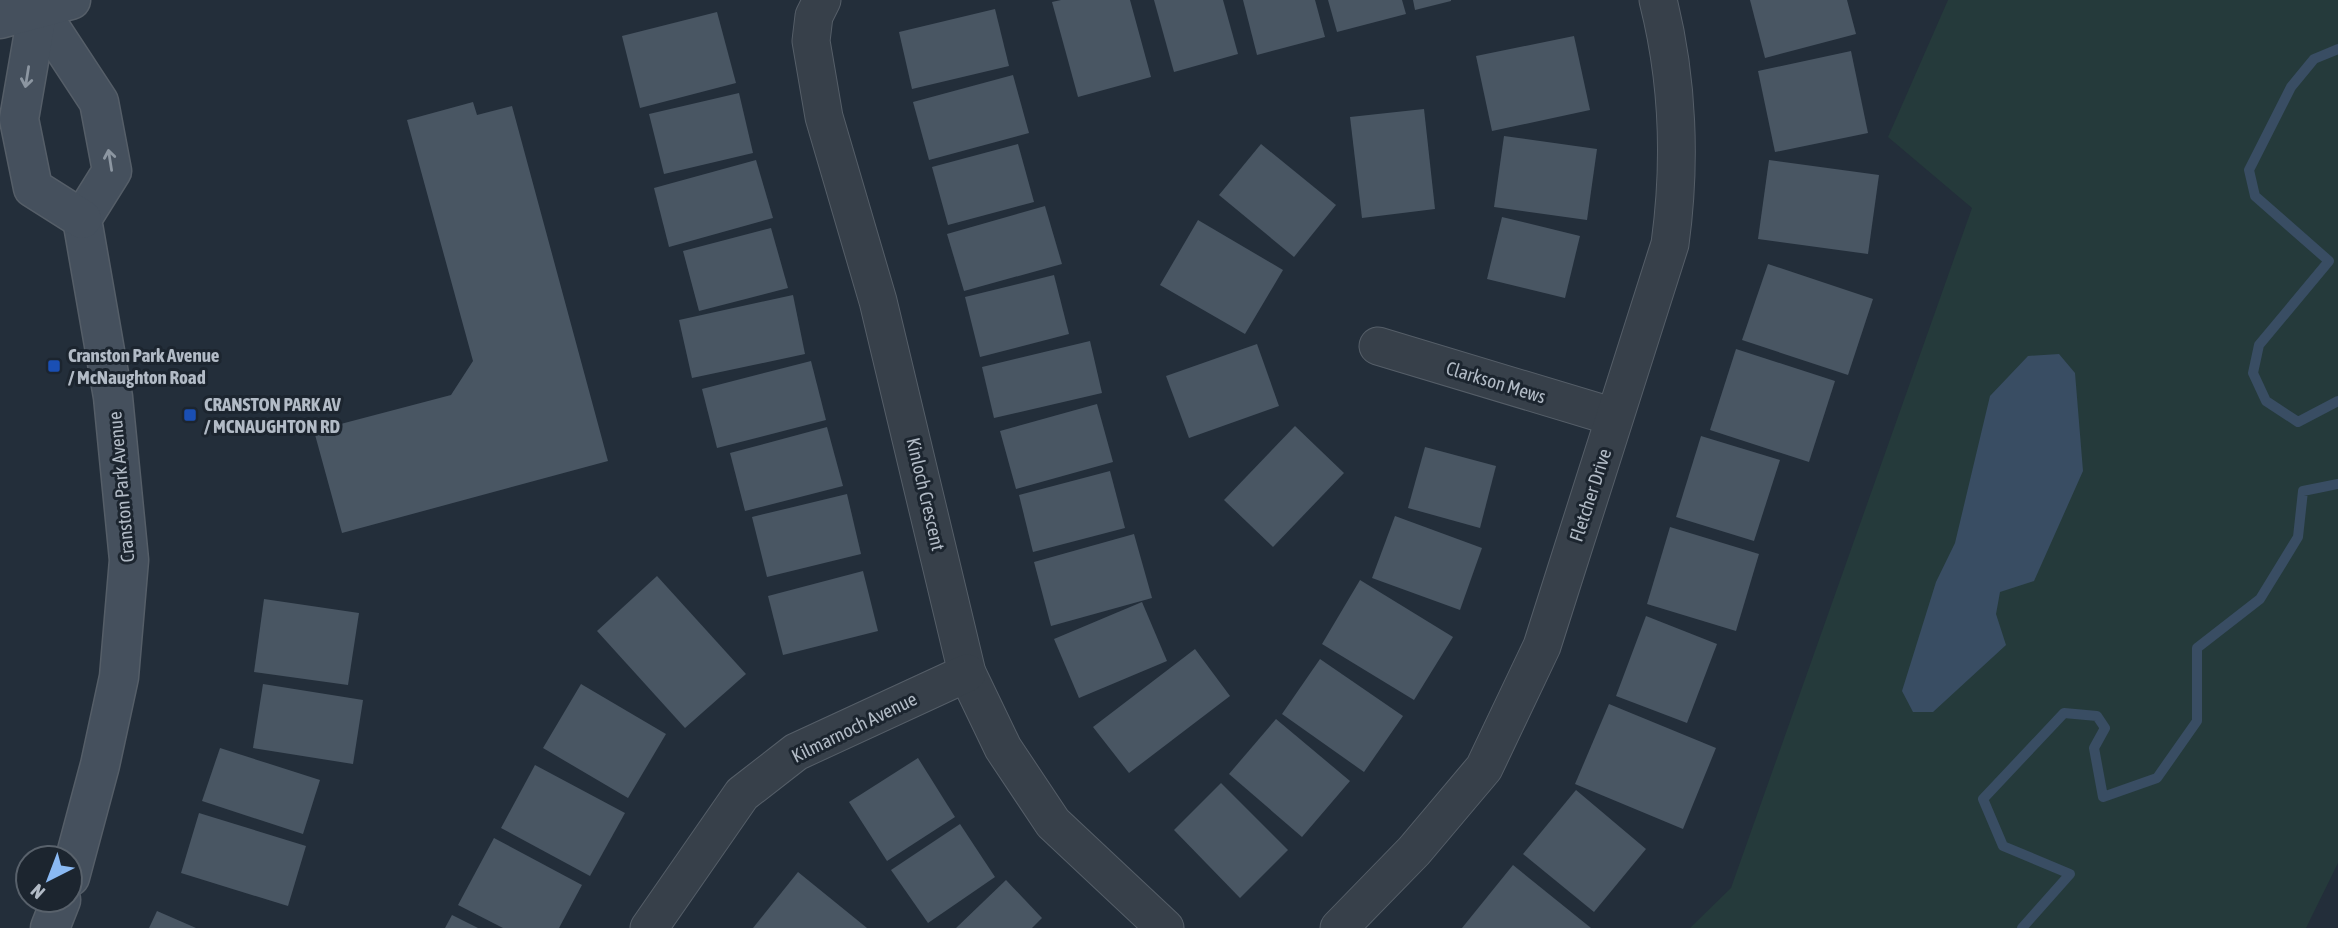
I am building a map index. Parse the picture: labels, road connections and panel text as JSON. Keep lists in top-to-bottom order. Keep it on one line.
{"streets":{"street":["Clarkson Mews","Cranston Park Avenue","Kinloch Crescent","Fletcher Drive","Kilmarnoch Avenue"]},"crossings":[["Clarkson Mews","Fletcher Drive"],["Kinloch Crescent","Kilmarnoch Avenue"]],"places":{"transit":["Cranston Park Avenue / McNaughton Road","CRANSTON PARK AV / MCNAUGHTON RD"]},"north":"bottom left"}
